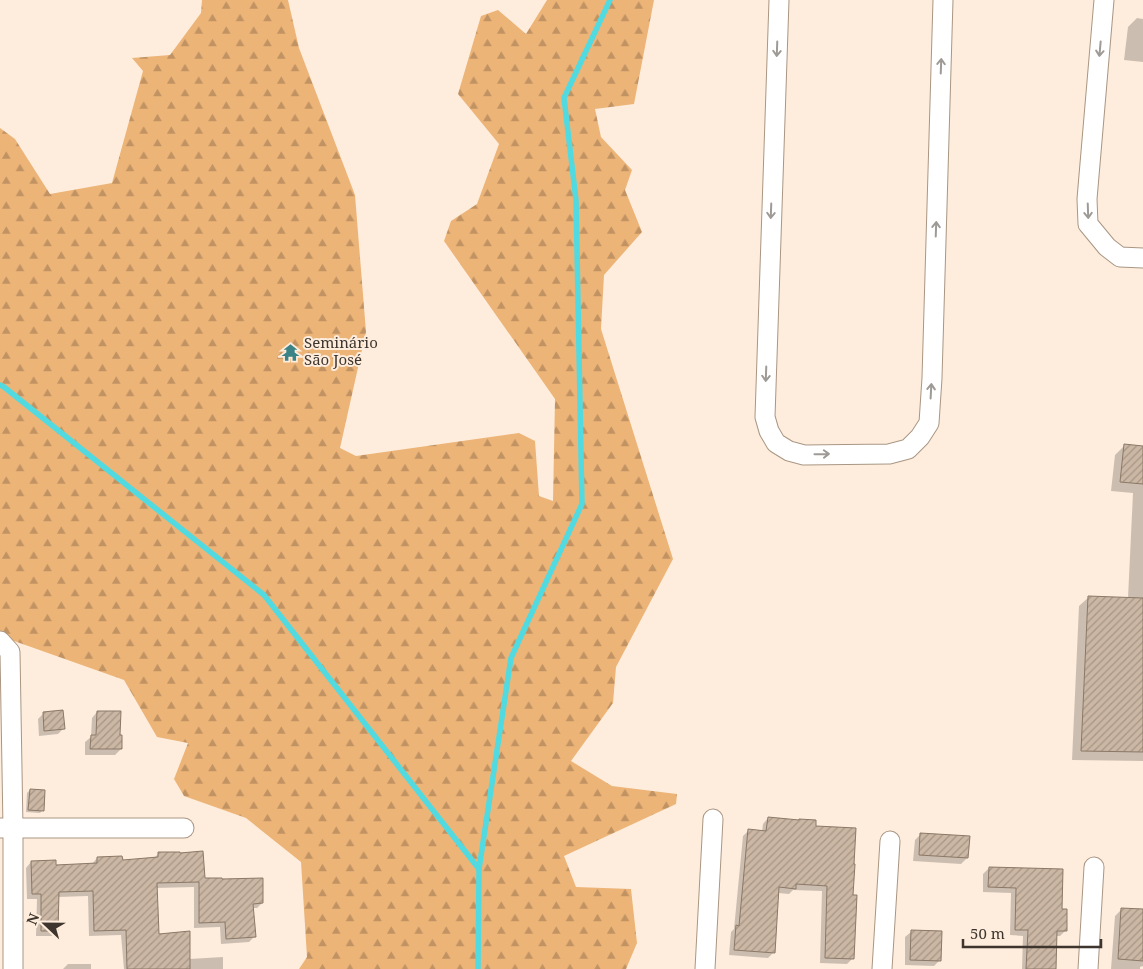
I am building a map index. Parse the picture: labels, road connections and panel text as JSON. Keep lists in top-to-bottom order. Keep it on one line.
{"places":{"temple":["Seminário São José"]},"scale_bar":"50 m","north":"left"}
